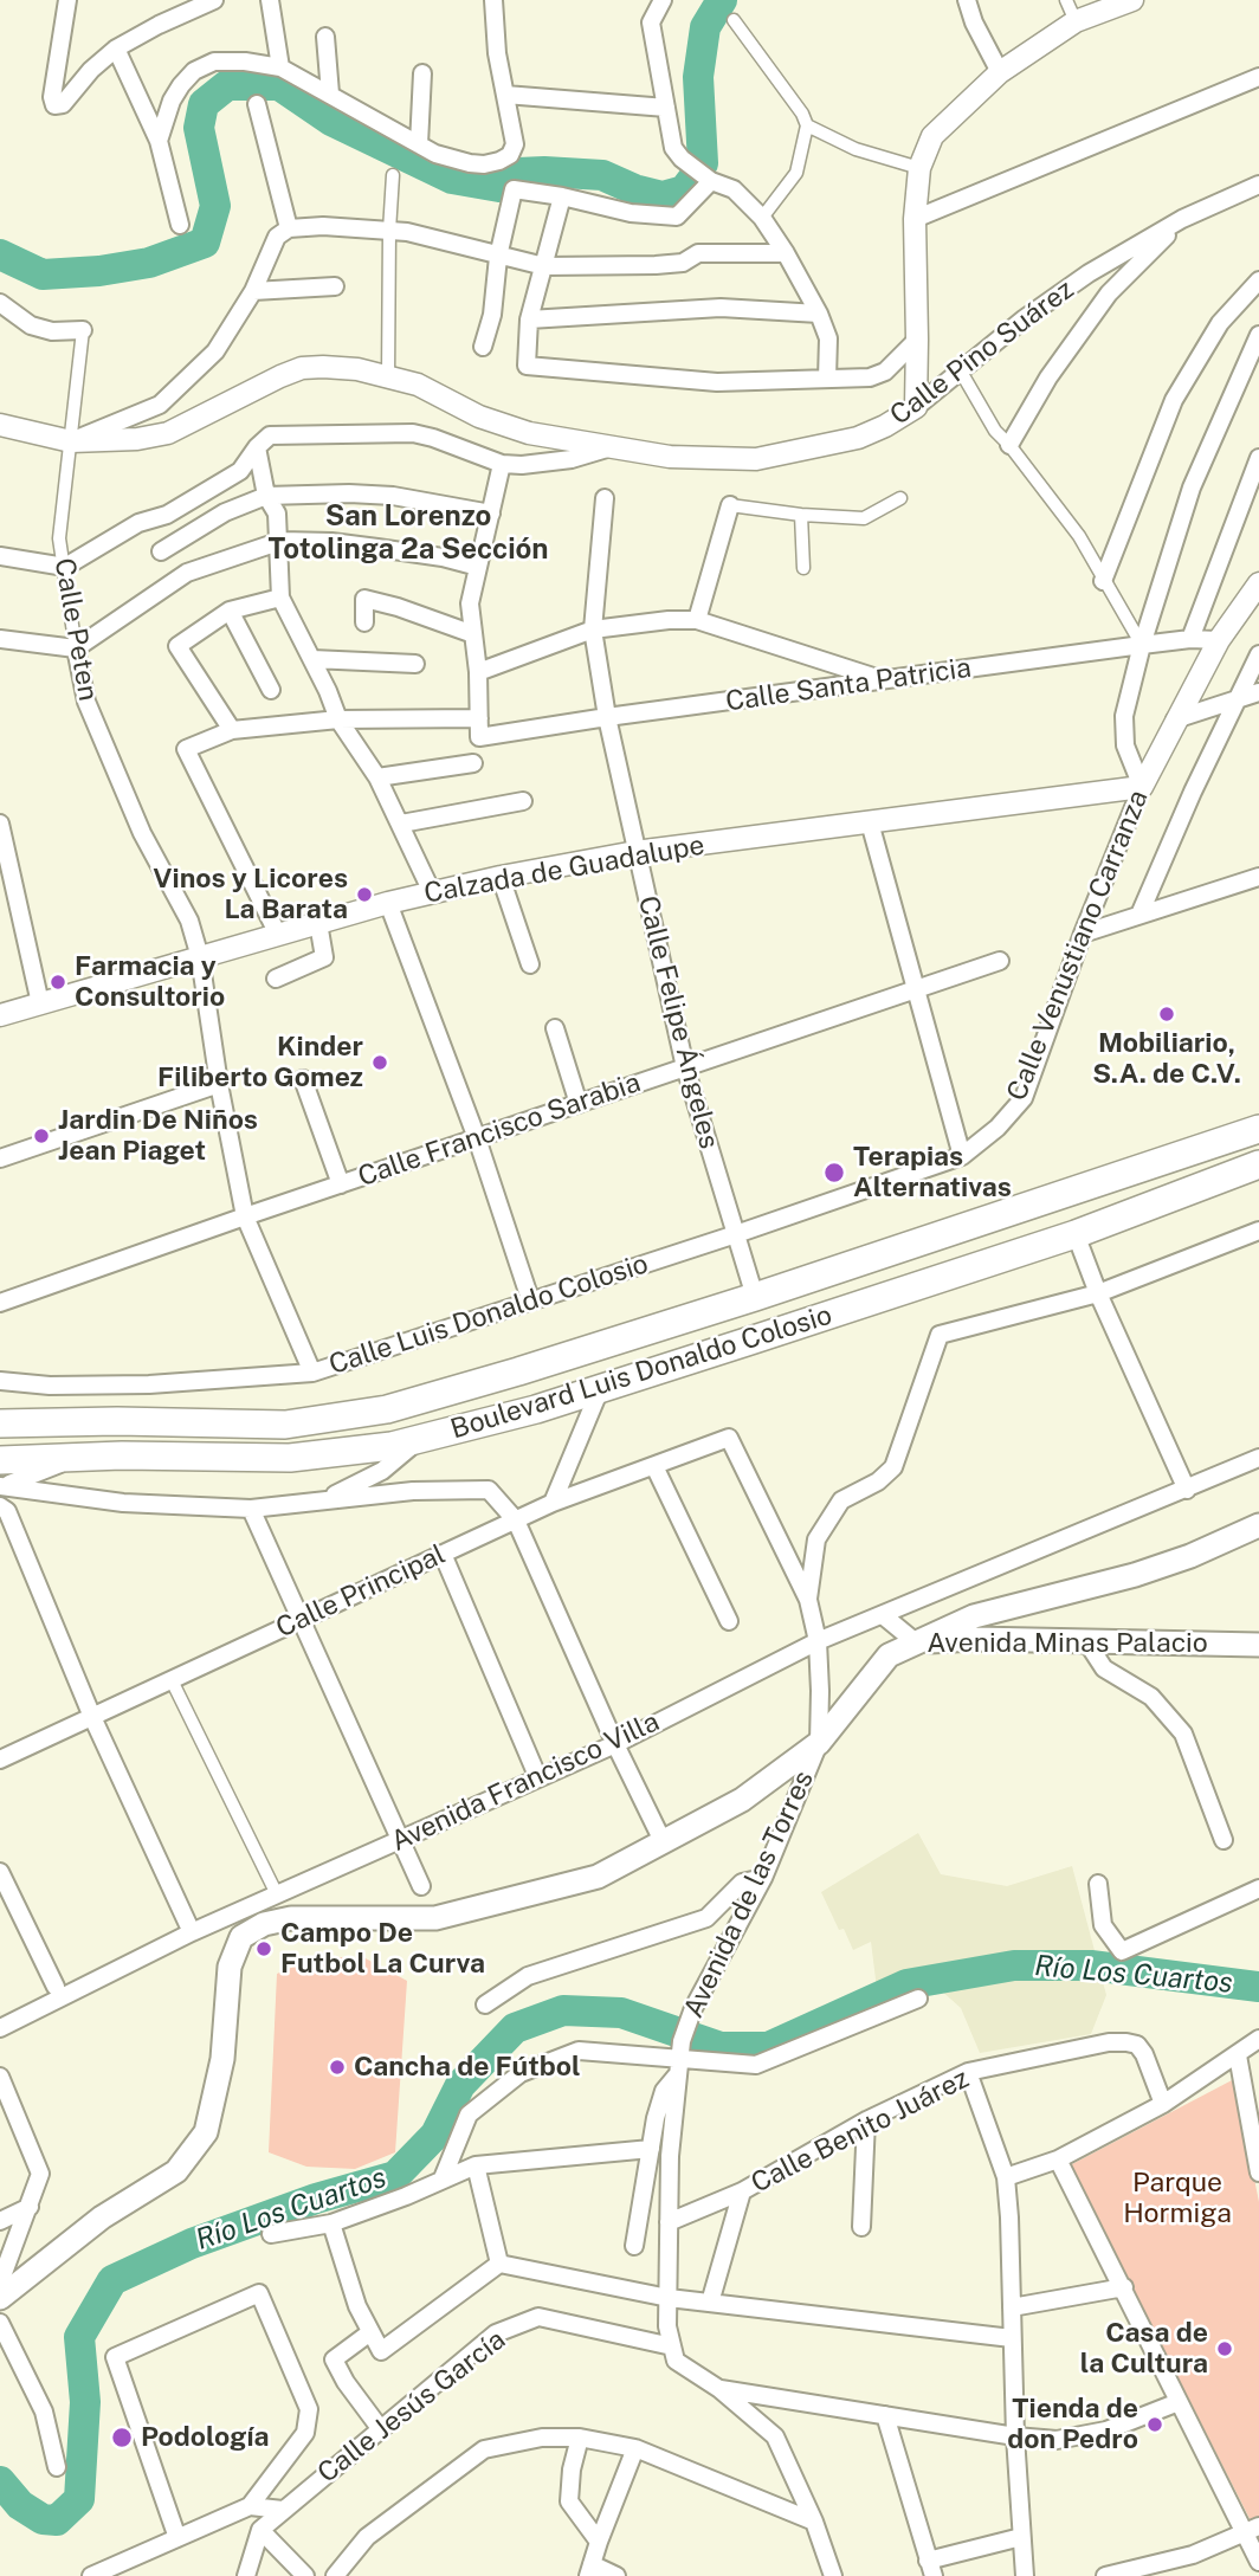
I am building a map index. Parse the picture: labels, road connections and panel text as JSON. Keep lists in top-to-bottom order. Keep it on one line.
{"streets":{"highway":["Boulevard Luis Donaldo Colosio"],"main road":["Avenida Minas Palacio"],"street":["Calle Pino Suárez","Calle Peten","Calle Santa Patricia","Calzada de Guadalupe","Calle Venustiano Carranza","Calle Felipe Ángeles","Calle Francisco Sarabia","Calle Luis Donaldo Colosio","Calle Principal","Avenida Francisco Villa","Avenida de las Torres","Calle Benito Juárez","Calle Jesús García"]},"crossings":[["Calle Pino Suárez","Calle Peten"],["Calle Peten","Calzada de Guadalupe"],["Calle Peten","Calle Francisco Sarabia"],["Calle Peten","Calle Luis Donaldo Colosio"],["Calle Santa Patricia","Calle Venustiano Carranza"],["Calle Santa Patricia","Calle Felipe Ángeles"],["Calzada de Guadalupe","Calle Venustiano Carranza"],["Calzada de Guadalupe","Calle Felipe Ángeles"],["Calle Venustiano Carranza","Calle Luis Donaldo Colosio"],["Calle Felipe Ángeles","Calle Francisco Sarabia"],["Calle Felipe Ángeles","Calle Luis Donaldo Colosio"],["Calle Felipe Ángeles","Boulevard Luis Donaldo Colosio"],["Calle Principal","Avenida de las Torres"],["Avenida Minas Palacio","Avenida de las Torres"],["Avenida Francisco Villa","Avenida de las Torres"],["Avenida de las Torres","Calle Benito Juárez"],["Avenida de las Torres","Calle Jesús García"]],"districts":["San Lorenzo Totolinga 2a Sección"],"water":["Río Los Cuartos"],"parks":["Parque Hormiga"],"places":["Vinos y Licores La Barata","Farmacia y Consultorio","Mobiliario, S.A. de C.V.","Kinder Filiberto Gomez","Jardin De Niños Jean Piaget","Terapias Alternativas","Campo De Futbol La Curva","Cancha de Fútbol","Casa de la Cultura","Tienda de don Pedro","Podología"]}
